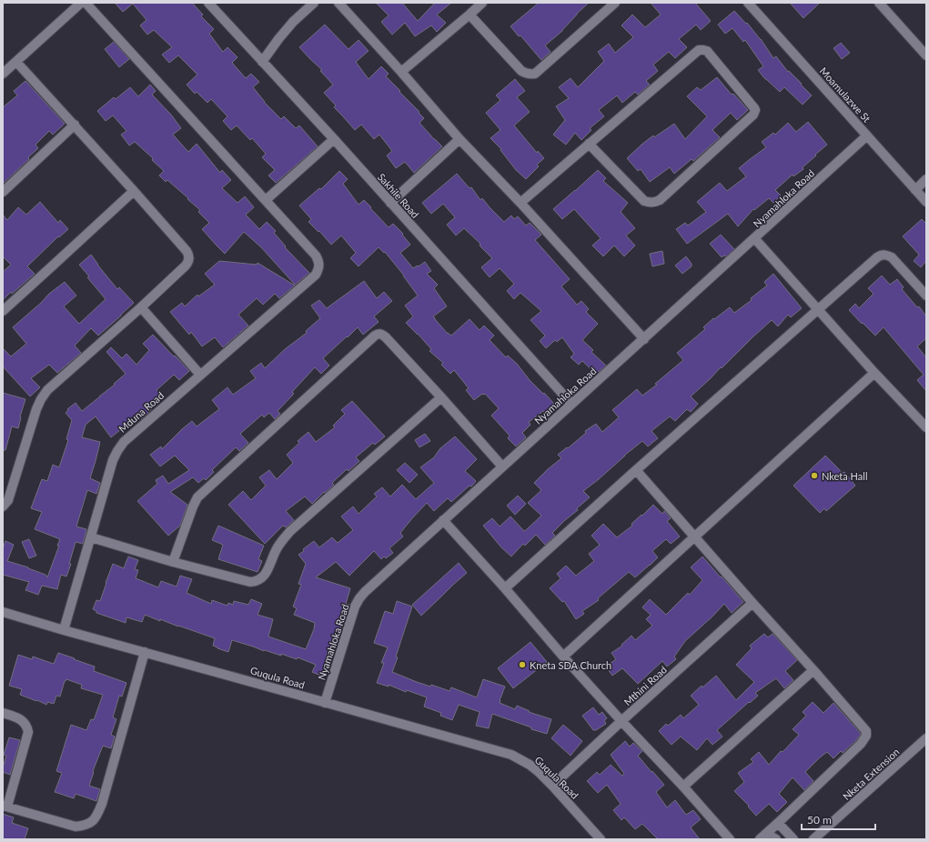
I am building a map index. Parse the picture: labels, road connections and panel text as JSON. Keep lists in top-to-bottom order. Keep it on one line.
{"streets":{"street":["Moamulazwe St","Sakhile Road","Nyamahloka Road","Mduna Road","Guqula Road","Mthini Road","Nketa Extension"]},"crossings":[["Moamulazwe St","Nyamahloka Road"],["Sakhile Road","Nyamahloka Road"],["Nyamahloka Road","Guqula Road"],["Mduna Road","Guqula Road"],["Guqula Road","Mthini Road"]],"places":["Nketa Hall","Kneta SDA Church"],"scale_bar":"50 m"}
